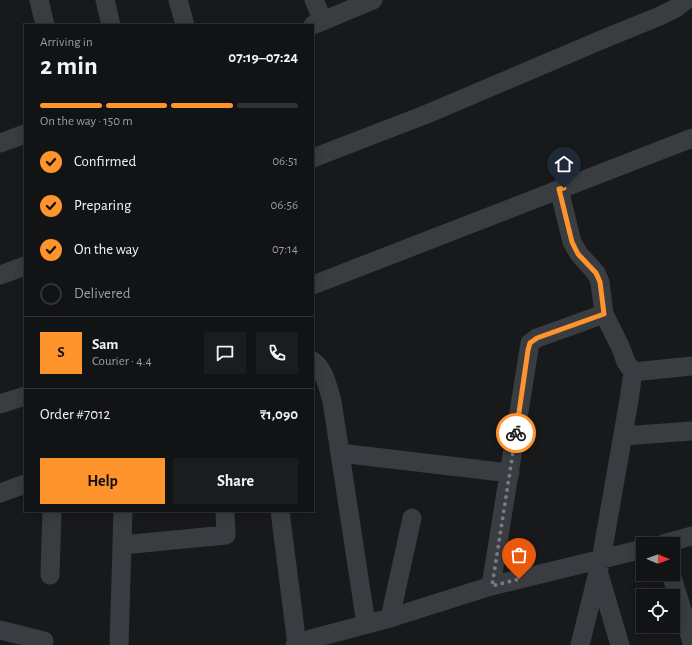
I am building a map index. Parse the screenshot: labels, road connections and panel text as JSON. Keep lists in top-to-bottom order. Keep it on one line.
{"north":"right","page":{"heading":["2 min","Arriving in","07:19–07:24"],"panel":["Sam","Courier · 4.4","Order #7012","₹1,090"],"bar":"On the way · 150 m","list":[["Confirmed","06:51"],["Preparing","06:56"],["On the way","07:14"],"Delivered"],"round":"S","buttons":["Help","Share"]}}
